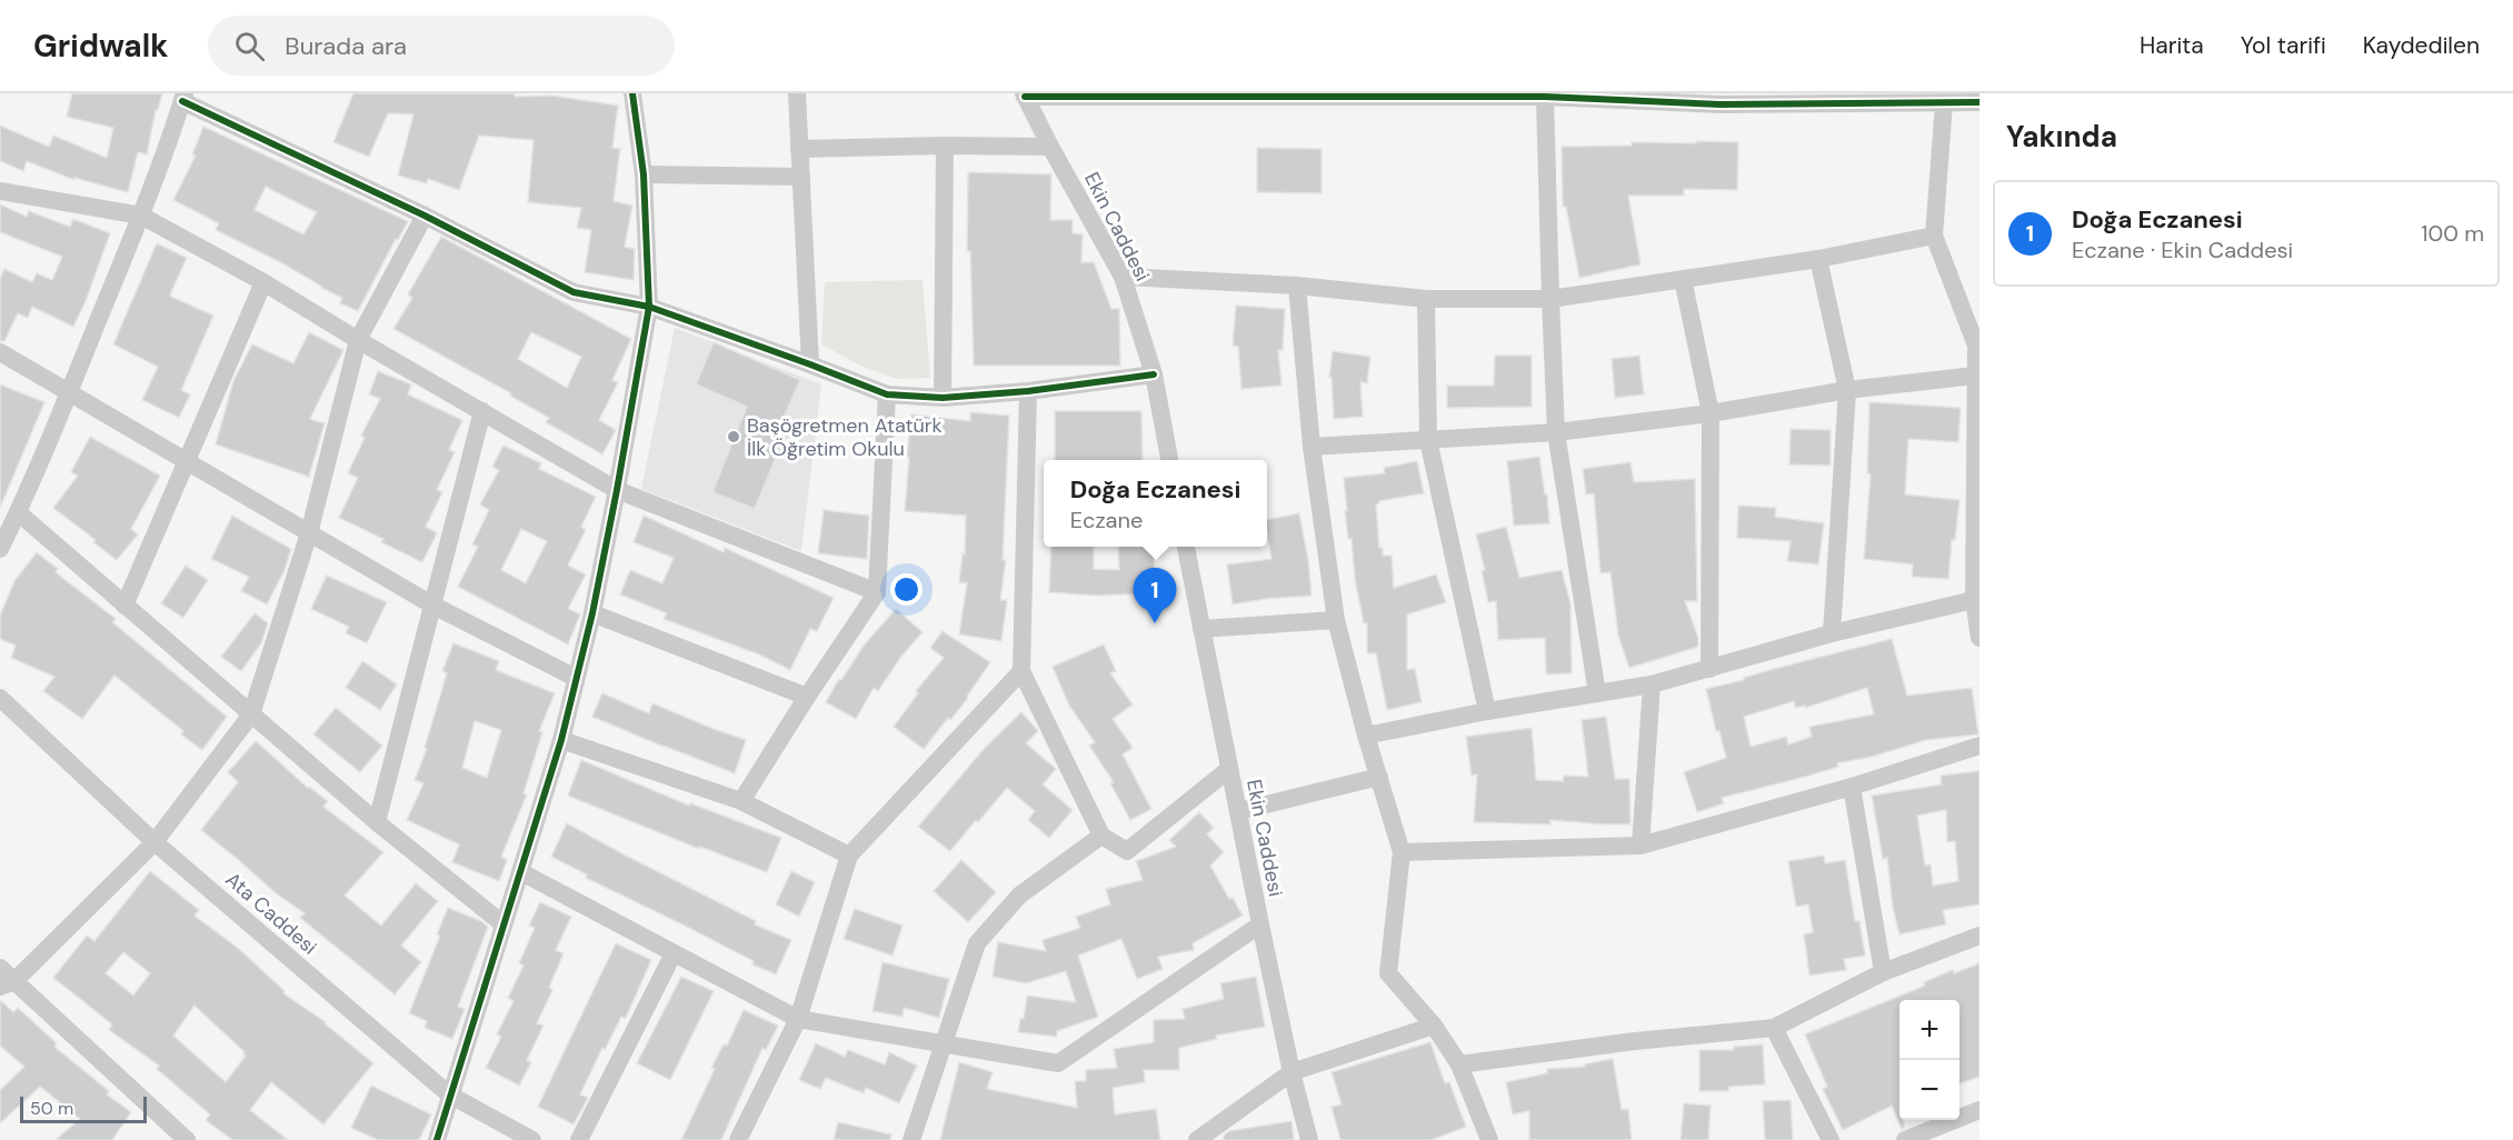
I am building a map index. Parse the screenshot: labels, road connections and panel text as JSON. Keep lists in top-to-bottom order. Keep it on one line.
{"streets":{"street":["Ekin Caddesi","Ata Caddesi"]},"places":["Başögretmen Atatürk İlk Öğretim Okulu"],"scale_bar":"50 m","page":{"header":"Gridwalk","search":"Burada ara","nav":["Harita","Yol tarifi","Kaydedilen"],"heading":"Yakında","list":[{"mark":"1","name":"Doğa Eczanesi","note":"Eczane · Ekin Caddesi","value":"100 m"}],"popup":["Doğa Eczanesi","Eczane"],"pins":"1","map_buttons":["+","−"],"scale":"50 m"}}
